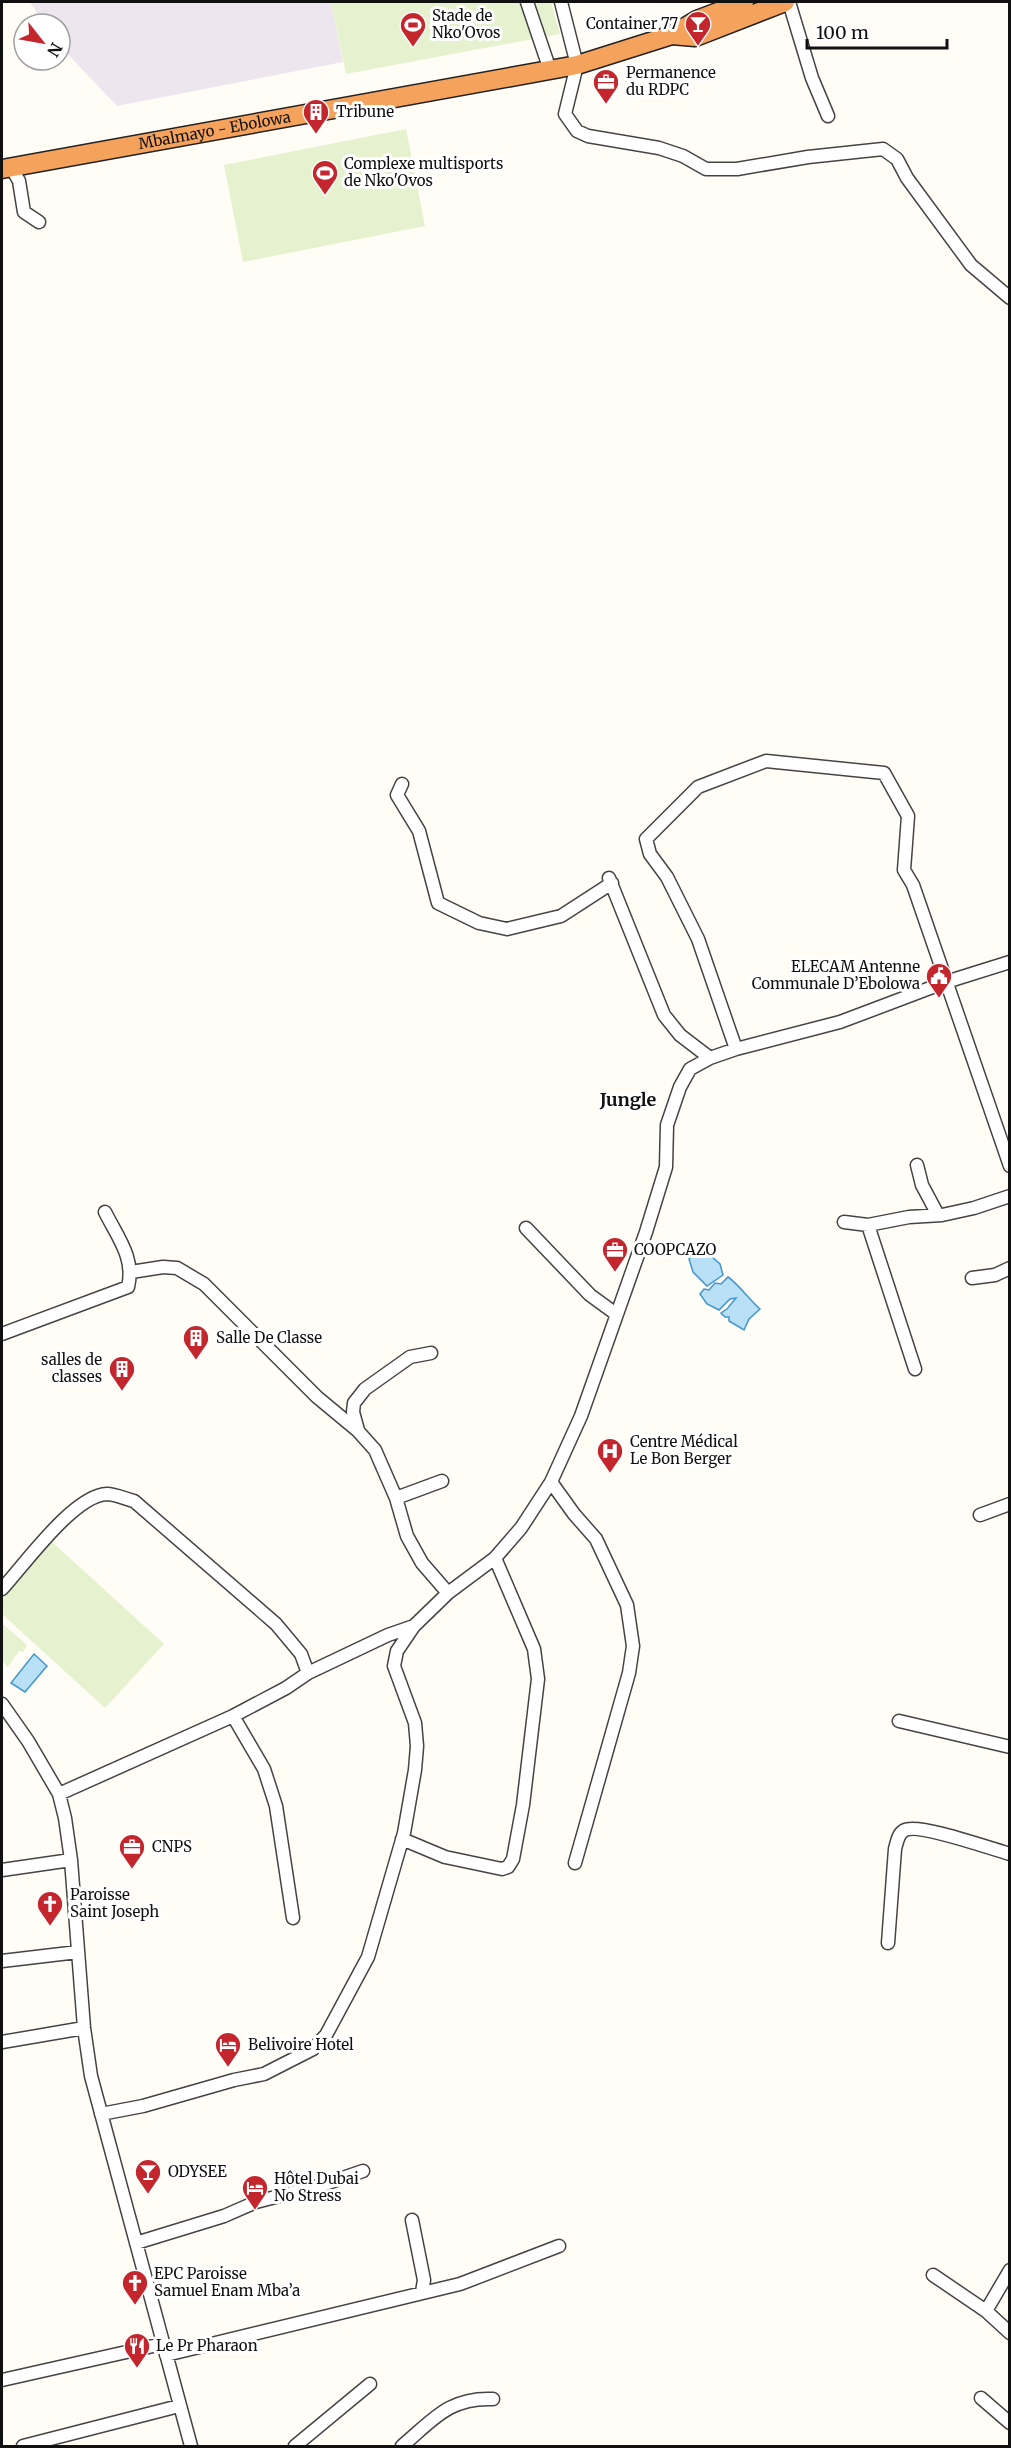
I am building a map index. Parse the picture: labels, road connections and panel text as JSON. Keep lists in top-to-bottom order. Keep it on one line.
{"streets":{"highway":["Mbalmayo - Ebolowa"]},"districts":["Jungle"],"places":{"bar":["Container 77","ODYSEE"],"sports":["Stade de Nko'Ovos","Complexe multisports de Nko'Ovos"],"office":["Permanence du RDPC","COOPCAZO","CNPS"],"building":["Tribune","Salle De Classe","salles de classes"],"public building":["ELECAM Antenne Communale D’Ebolowa"],"hospital":["Centre Médical Le Bon Berger"],"church":["Paroisse Saint Joseph","EPC Paroisse Samuel Enam Mba’a"],"hotel":["Belivoire Hotel","Hôtel Dubai No Stress"],"restaurant":["Le Pr Pharaon"]},"scale_bar":"100 m","north":"bottom right"}
